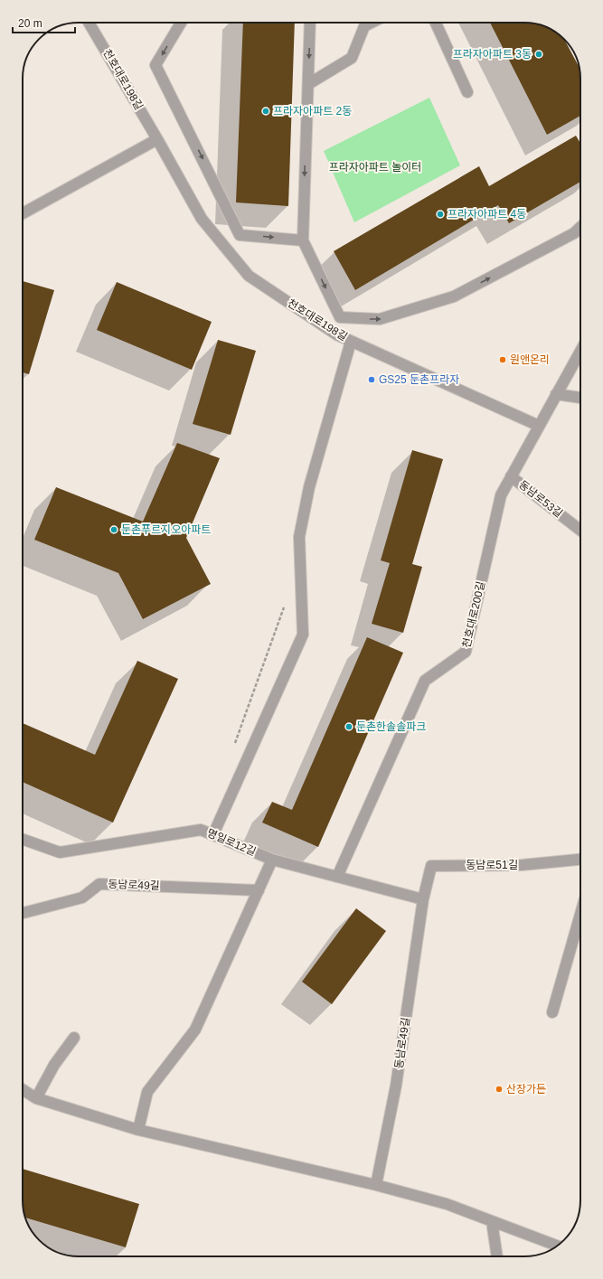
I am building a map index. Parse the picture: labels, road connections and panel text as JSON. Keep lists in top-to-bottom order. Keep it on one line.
{"streets":{"street":["천호대로198길","동남로53길","천호대로200길","명일로12길","동남로51길","동남로49길"]},"crossings":[["천호대로198길","천호대로200길"],["동남로53길","천호대로200길"],["천호대로200길","명일로12길"],["명일로12길","동남로51길"],["명일로12길","동남로49길"],["동남로51길","동남로49길"]],"parks":["프라자아파트 놀이터"],"places":["프라자아파트 3동","프라자아파트 2동","프라자아파트 4동","원앤온리","GS25 둔촌프라자","둔촌푸르지오아파트","둔촌한솔솔파크","산장가든"],"scale_bar":"20 m"}
